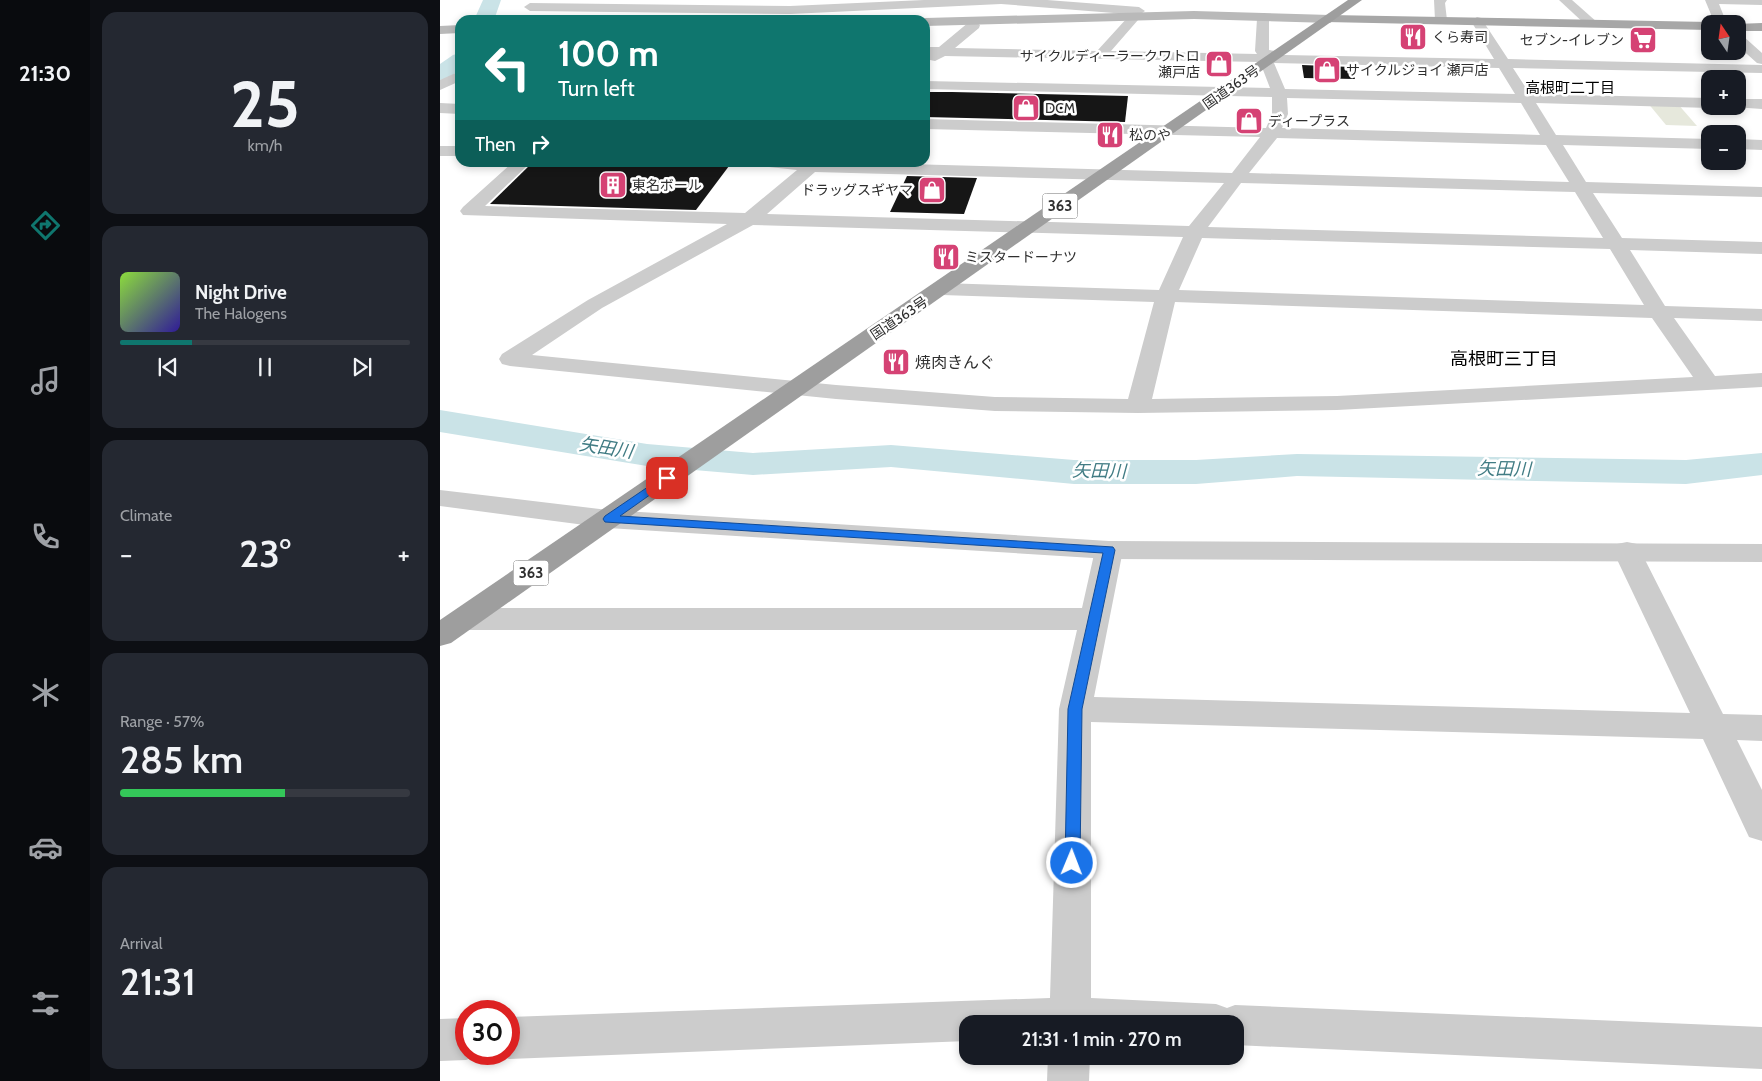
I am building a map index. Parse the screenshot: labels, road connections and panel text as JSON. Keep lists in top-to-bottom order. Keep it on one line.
{"streets":{"highway":["国道363号","363"]},"districts":["高根町二丁目","高根町三丁目"],"water":["矢田川"],"places":{"restaurant":["くら寿司","松のや","ミスタードーナツ","焼肉きんぐ"],"supermarket":["セブン-イレブン"],"shop":["サイクルディーラークワトロ 瀬戸店","サイクルジョイ 瀬戸店","DCM","ディープラス","ドラッグスギヤマ"],"building":["東名ボール"]},"north":"top","page":{"tabs":"21:30","tile":[["25","km/h"],"Climate",["Range · 57%","285 km"],["Arrival","21:31"]],"map_buttons":["+","−"],"turn":["100 m","Turn left"],"then":"Then","song":["Night Drive","The Halogens"],"heat":["−","23°","+"],"limit":"30","trip":"21:31 · 1 min · 270 m"}}
